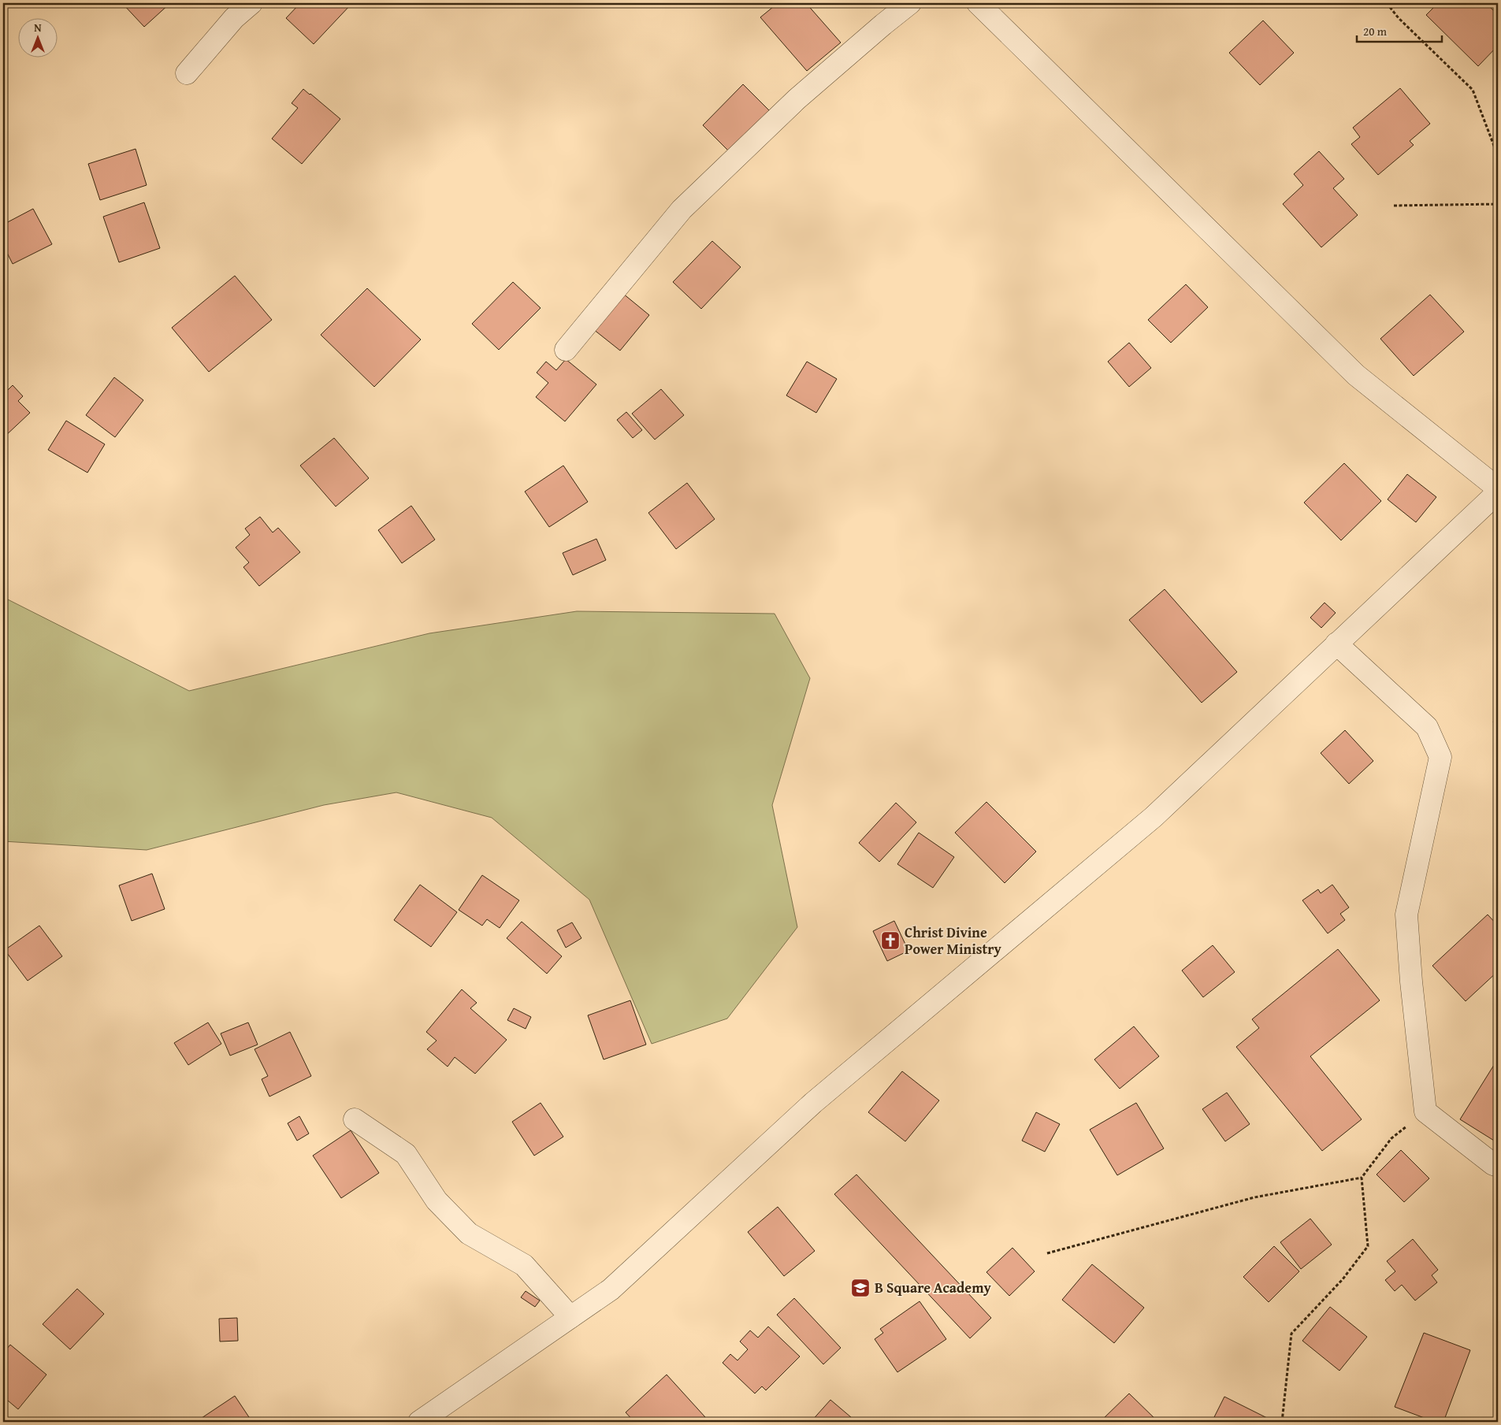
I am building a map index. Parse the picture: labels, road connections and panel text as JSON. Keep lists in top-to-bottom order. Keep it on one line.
{"places":{"church":["Christ Divine Power Ministry"],"school or university":["B Square Academy"]},"scale_bar":"20 m","north":"top"}
